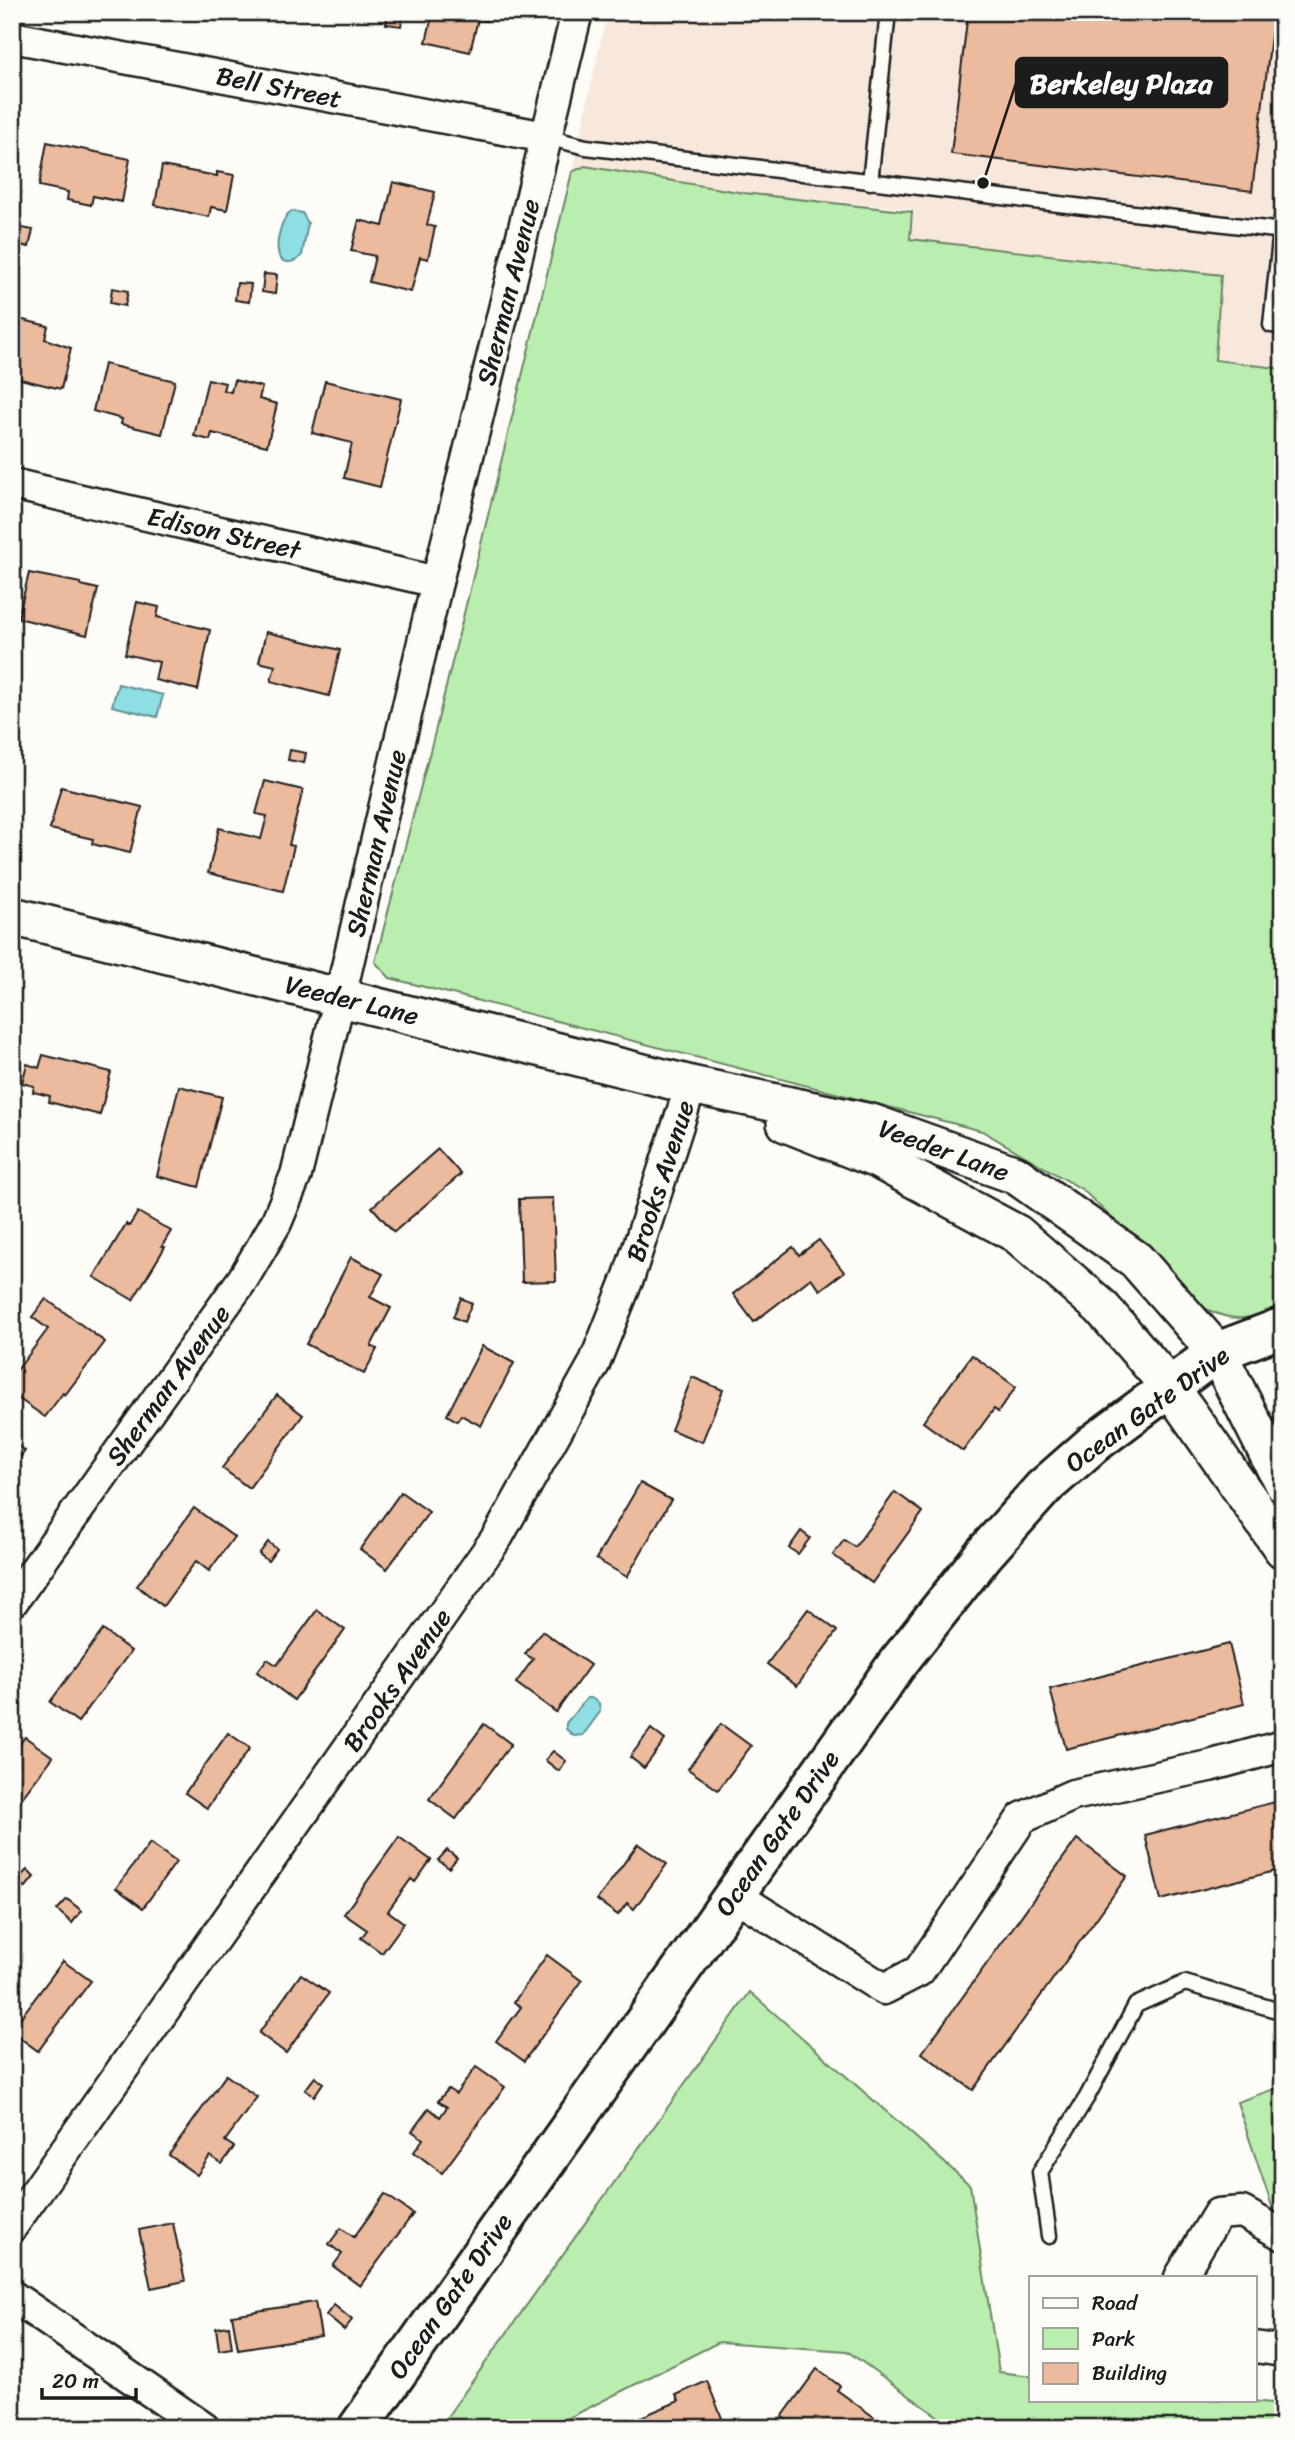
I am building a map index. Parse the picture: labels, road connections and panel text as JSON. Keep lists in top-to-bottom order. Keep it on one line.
{"streets":{"main road":["Ocean Gate Drive"],"street":["Bell Street","Sherman Avenue","Edison Street","Veeder Lane","Brooks Avenue"]},"crossings":[["Bell Street","Sherman Avenue"],["Sherman Avenue","Edison Street"],["Sherman Avenue","Veeder Lane"],["Veeder Lane","Brooks Avenue"],["Veeder Lane","Ocean Gate Drive"]],"places":["Berkeley Plaza"],"legend":["Road","Park","Building"],"scale_bar":"20 m"}
